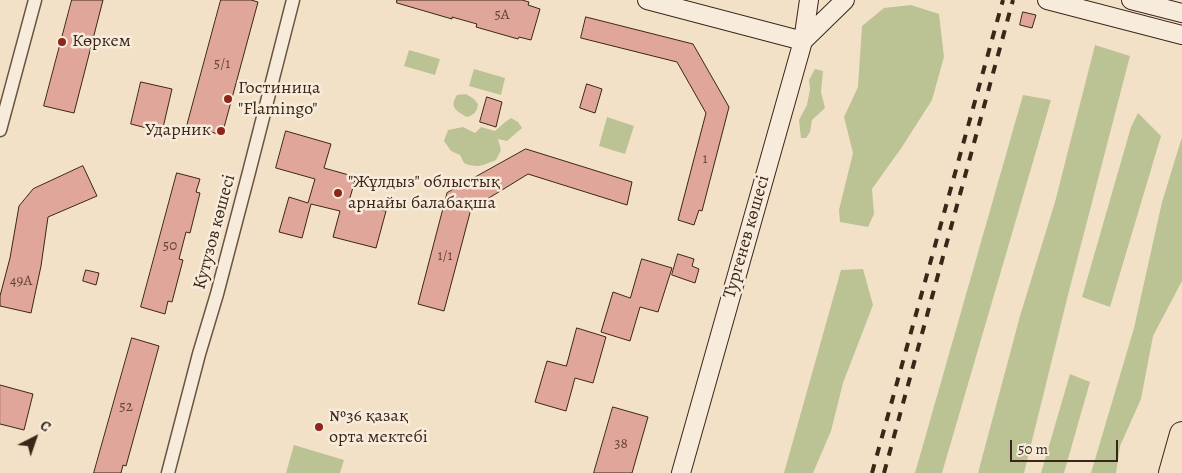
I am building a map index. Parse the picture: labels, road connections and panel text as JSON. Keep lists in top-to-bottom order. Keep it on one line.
{"streets":{"main road":["Тургенев көшесі"],"street":["Кутузов көшесі"]},"places":["Көркем","Гостиница \"Flamingo\"","Ударник","\"Жұлдыз\" облыстық арнайы балабақша","№36 қазақ орта мектебі"],"house_numbers":["5А","5/1","1","50","1/1","49A","52","38"],"scale_bar":"50 m","north":"top right"}
